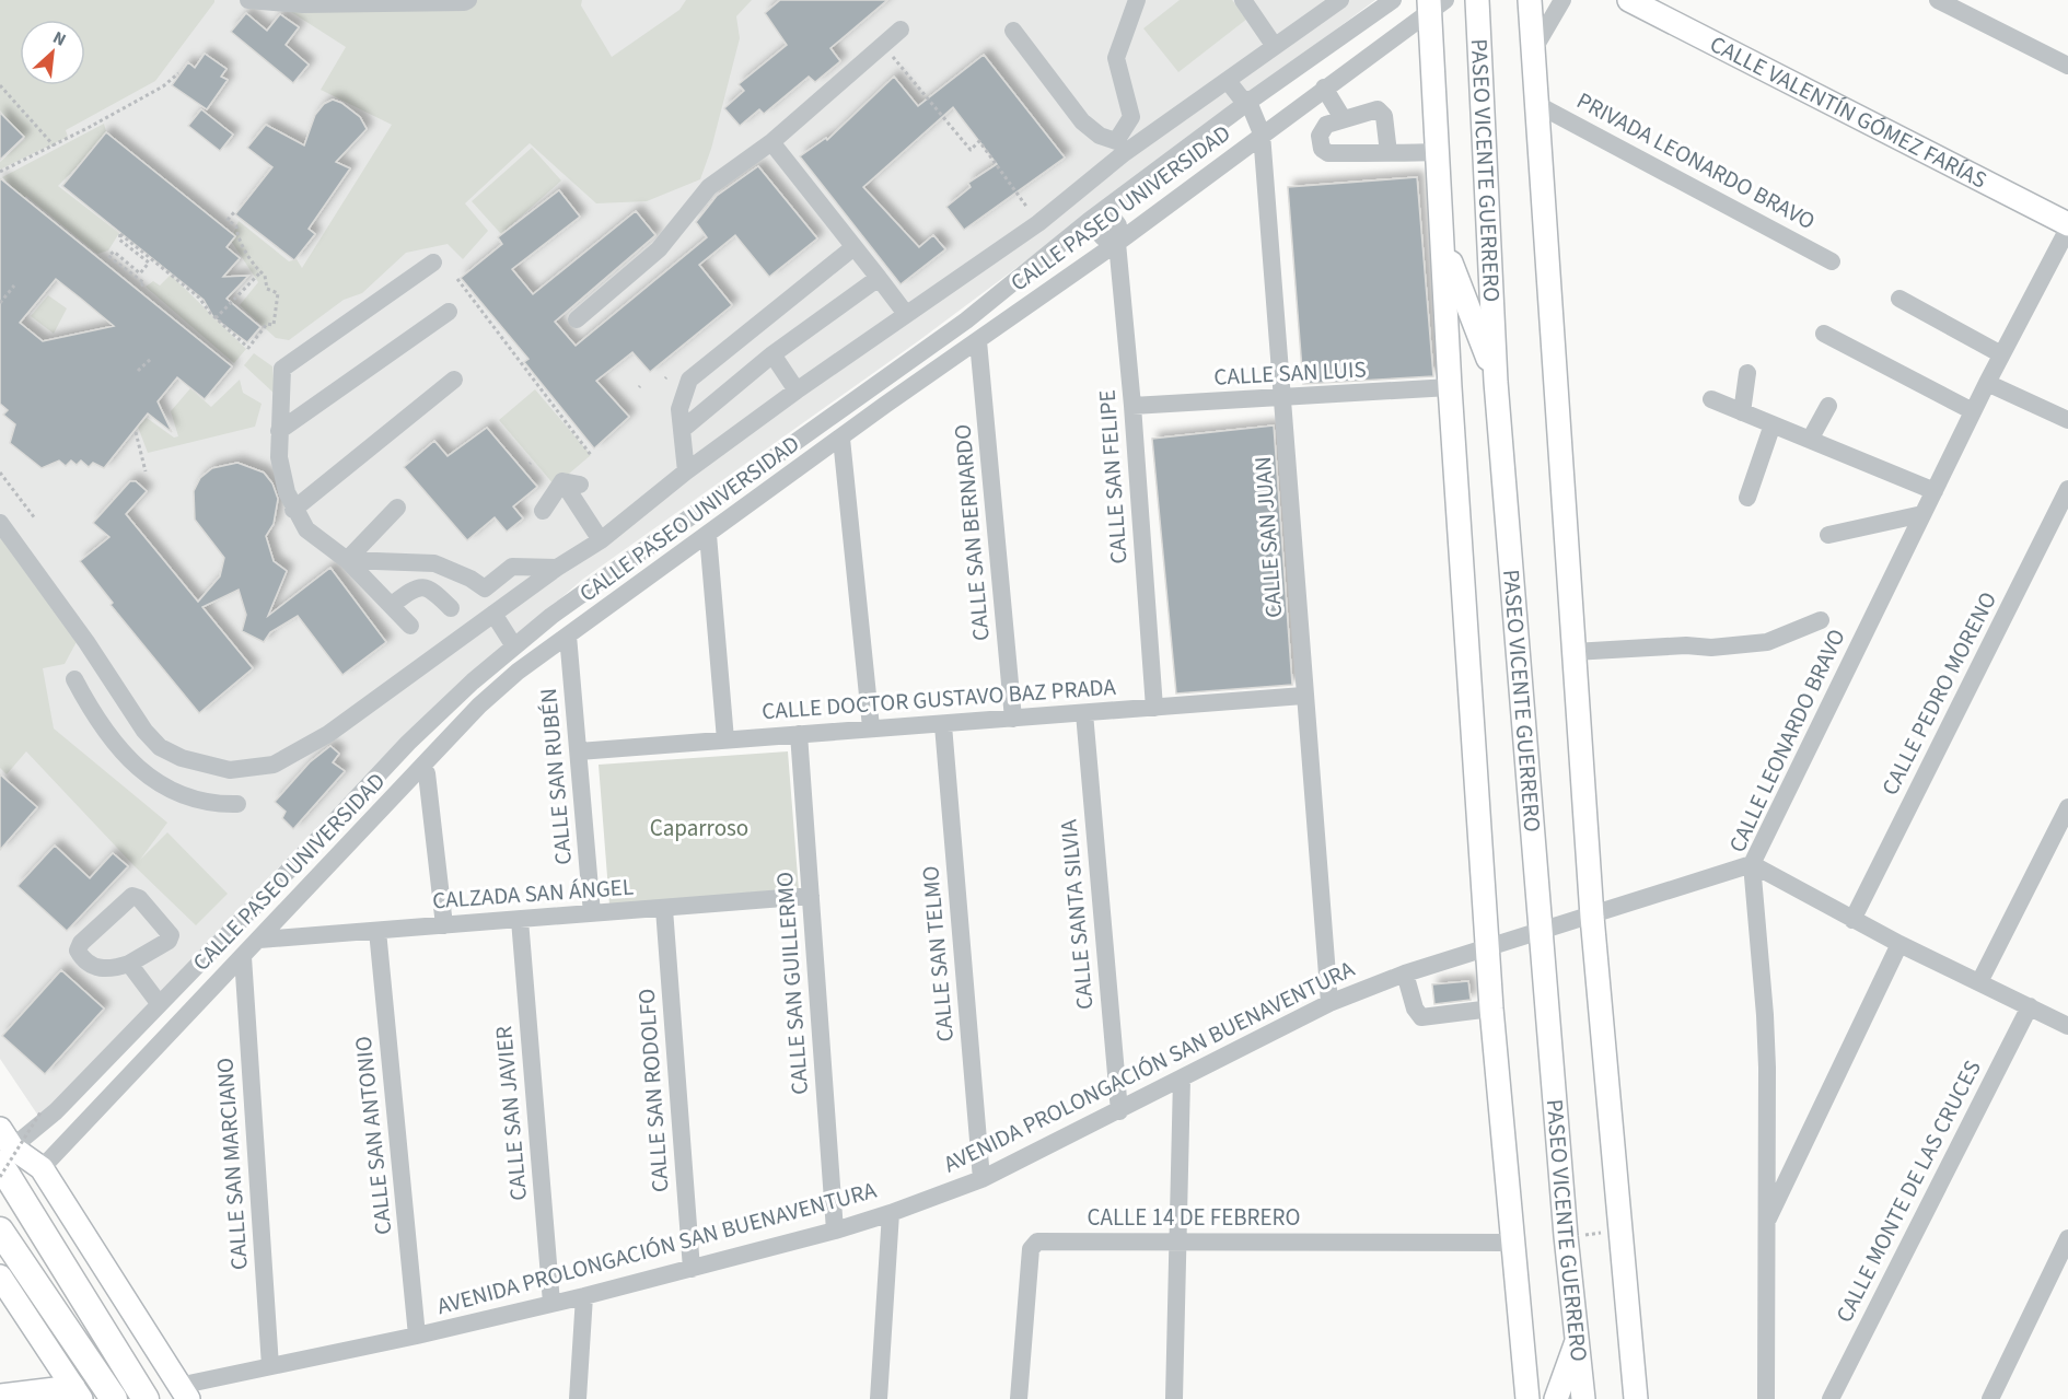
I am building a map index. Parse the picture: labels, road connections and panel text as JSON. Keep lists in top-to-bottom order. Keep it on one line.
{"streets":{"main road":["CALLE VALENTÍN GÓMEZ FARÍAS","PASEO VICENTE GUERRERO"],"street":["PRIVADA LEONARDO BRAVO","CALLE PASEO UNIVERSIDAD","CALLE SAN LUIS","CALLE SAN FELIPE","CALLE SAN BERNARDO","CALLE SAN JUAN","CALLE PEDRO MORENO","CALLE DOCTOR GUSTAVO BAZ PRADA","CALLE LEONARDO BRAVO","CALLE SAN RUBÉN","CALZADA SAN ÁNGEL","CALLE SANTA SILVIA","CALLE SAN TELMO","CALLE SAN GUILLERMO","AVENIDA PROLONGACIÓN SAN BUENAVENTURA","CALLE SAN RODOLFO","CALLE SAN JAVIER","CALLE SAN ANTONIO","CALLE SAN MARCIANO","CALLE MONTE DE LAS CRUCES","CALLE 14 DE FEBRERO"]},"crossings":[["CALLE VALENTÍN GÓMEZ FARÍAS","CALLE LEONARDO BRAVO"],["PASEO VICENTE GUERRERO","CALLE PASEO UNIVERSIDAD"],["PASEO VICENTE GUERRERO","CALLE SAN LUIS"],["PASEO VICENTE GUERRERO","AVENIDA PROLONGACIÓN SAN BUENAVENTURA"],["PASEO VICENTE GUERRERO","CALLE 14 DE FEBRERO"],["CALLE PASEO UNIVERSIDAD","CALLE SAN FELIPE"],["CALLE PASEO UNIVERSIDAD","CALLE SAN BERNARDO"],["CALLE PASEO UNIVERSIDAD","CALLE SAN JUAN"],["CALLE PASEO UNIVERSIDAD","CALLE SAN RUBÉN"],["CALLE PASEO UNIVERSIDAD","CALZADA SAN ÁNGEL"],["CALLE PASEO UNIVERSIDAD","CALLE SAN MARCIANO"],["CALLE SAN LUIS","CALLE SAN FELIPE"],["CALLE SAN LUIS","CALLE SAN JUAN"],["CALLE SAN FELIPE","CALLE DOCTOR GUSTAVO BAZ PRADA"],["CALLE SAN BERNARDO","CALLE DOCTOR GUSTAVO BAZ PRADA"],["CALLE SAN JUAN","CALLE DOCTOR GUSTAVO BAZ PRADA"],["CALLE SAN JUAN","AVENIDA PROLONGACIÓN SAN BUENAVENTURA"],["CALLE DOCTOR GUSTAVO BAZ PRADA","CALLE SAN RUBÉN"],["CALLE DOCTOR GUSTAVO BAZ PRADA","CALLE SANTA SILVIA"],["CALLE DOCTOR GUSTAVO BAZ PRADA","CALLE SAN TELMO"],["CALLE DOCTOR GUSTAVO BAZ PRADA","CALLE SAN GUILLERMO"],["CALLE LEONARDO BRAVO","AVENIDA PROLONGACIÓN SAN BUENAVENTURA"],["CALLE SAN RUBÉN","CALZADA SAN ÁNGEL"],["CALZADA SAN ÁNGEL","CALLE SAN GUILLERMO"],["CALZADA SAN ÁNGEL","CALLE SAN RODOLFO"],["CALZADA SAN ÁNGEL","CALLE SAN JAVIER"],["CALZADA SAN ÁNGEL","CALLE SAN ANTONIO"],["CALLE SANTA SILVIA","AVENIDA PROLONGACIÓN SAN BUENAVENTURA"],["CALLE SAN TELMO","AVENIDA PROLONGACIÓN SAN BUENAVENTURA"],["CALLE SAN GUILLERMO","AVENIDA PROLONGACIÓN SAN BUENAVENTURA"],["AVENIDA PROLONGACIÓN SAN BUENAVENTURA","CALLE SAN RODOLFO"],["AVENIDA PROLONGACIÓN SAN BUENAVENTURA","CALLE SAN JAVIER"],["AVENIDA PROLONGACIÓN SAN BUENAVENTURA","CALLE SAN ANTONIO"],["AVENIDA PROLONGACIÓN SAN BUENAVENTURA","CALLE SAN MARCIANO"]],"parks":["Caparroso"],"north":"top right"}
